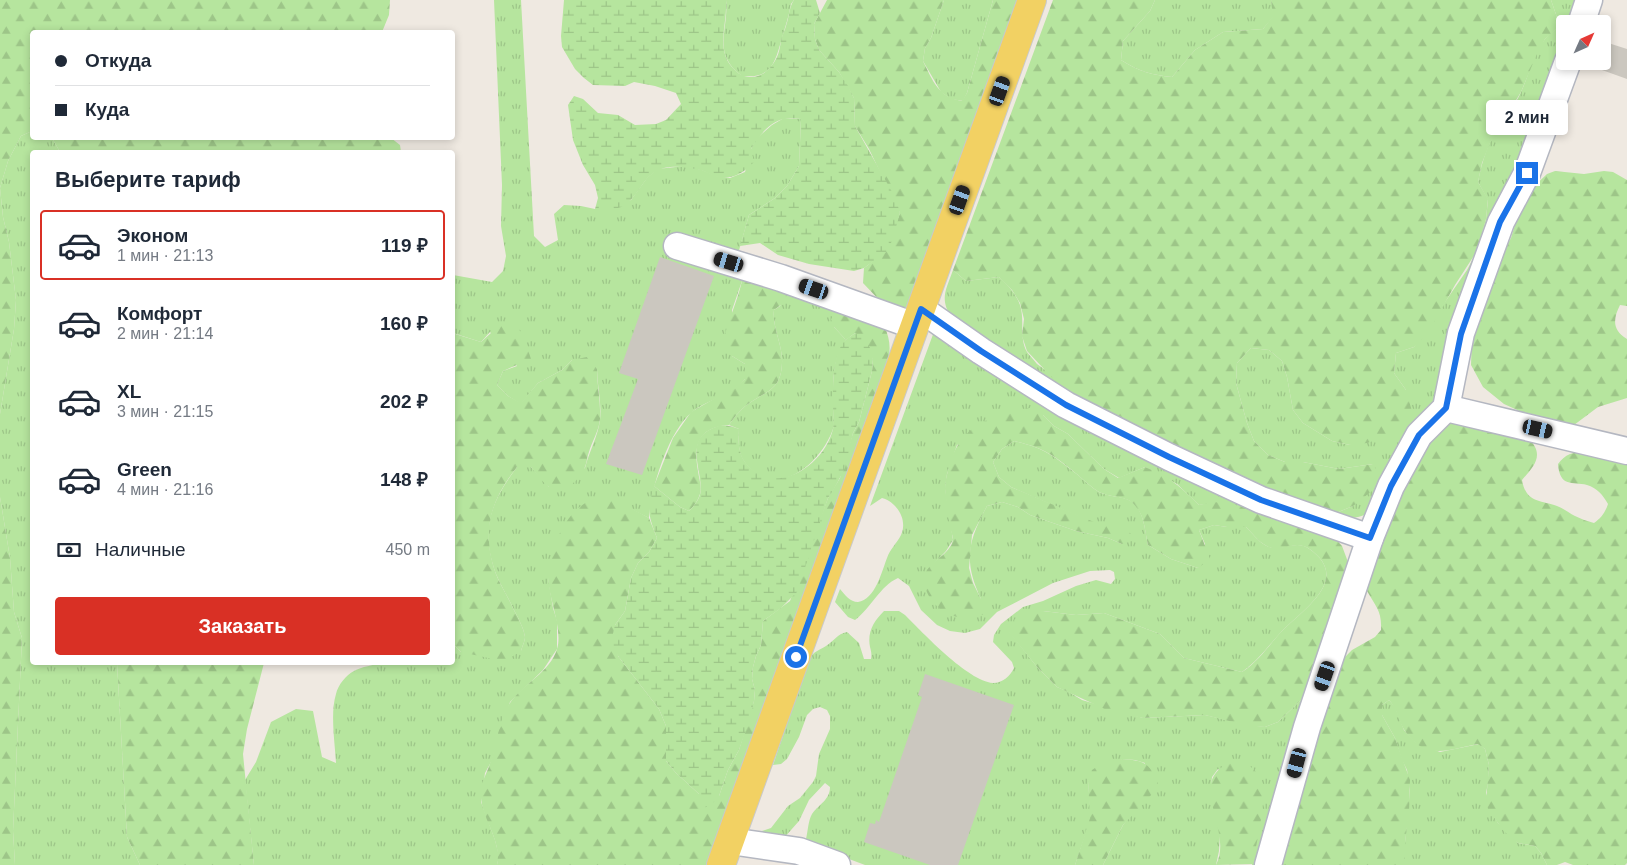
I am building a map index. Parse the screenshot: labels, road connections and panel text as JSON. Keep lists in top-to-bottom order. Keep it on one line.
{"north":"top right","page":{"banner":["Откуда","Куда"],"bubble":"2 мин","heading":"Выберите тариф","list":[{"name":"Эконом","note":"1 мин · 21:13","value":"119 ₽"},{"name":"Комфорт","note":"2 мин · 21:14","value":"160 ₽"},{"name":"XL","note":"3 мин · 21:15","value":"202 ₽"},{"name":"Green","note":"4 мин · 21:16","value":"148 ₽"}],"pay":["Наличные","450 m"],"buttons":"Заказать"}}
